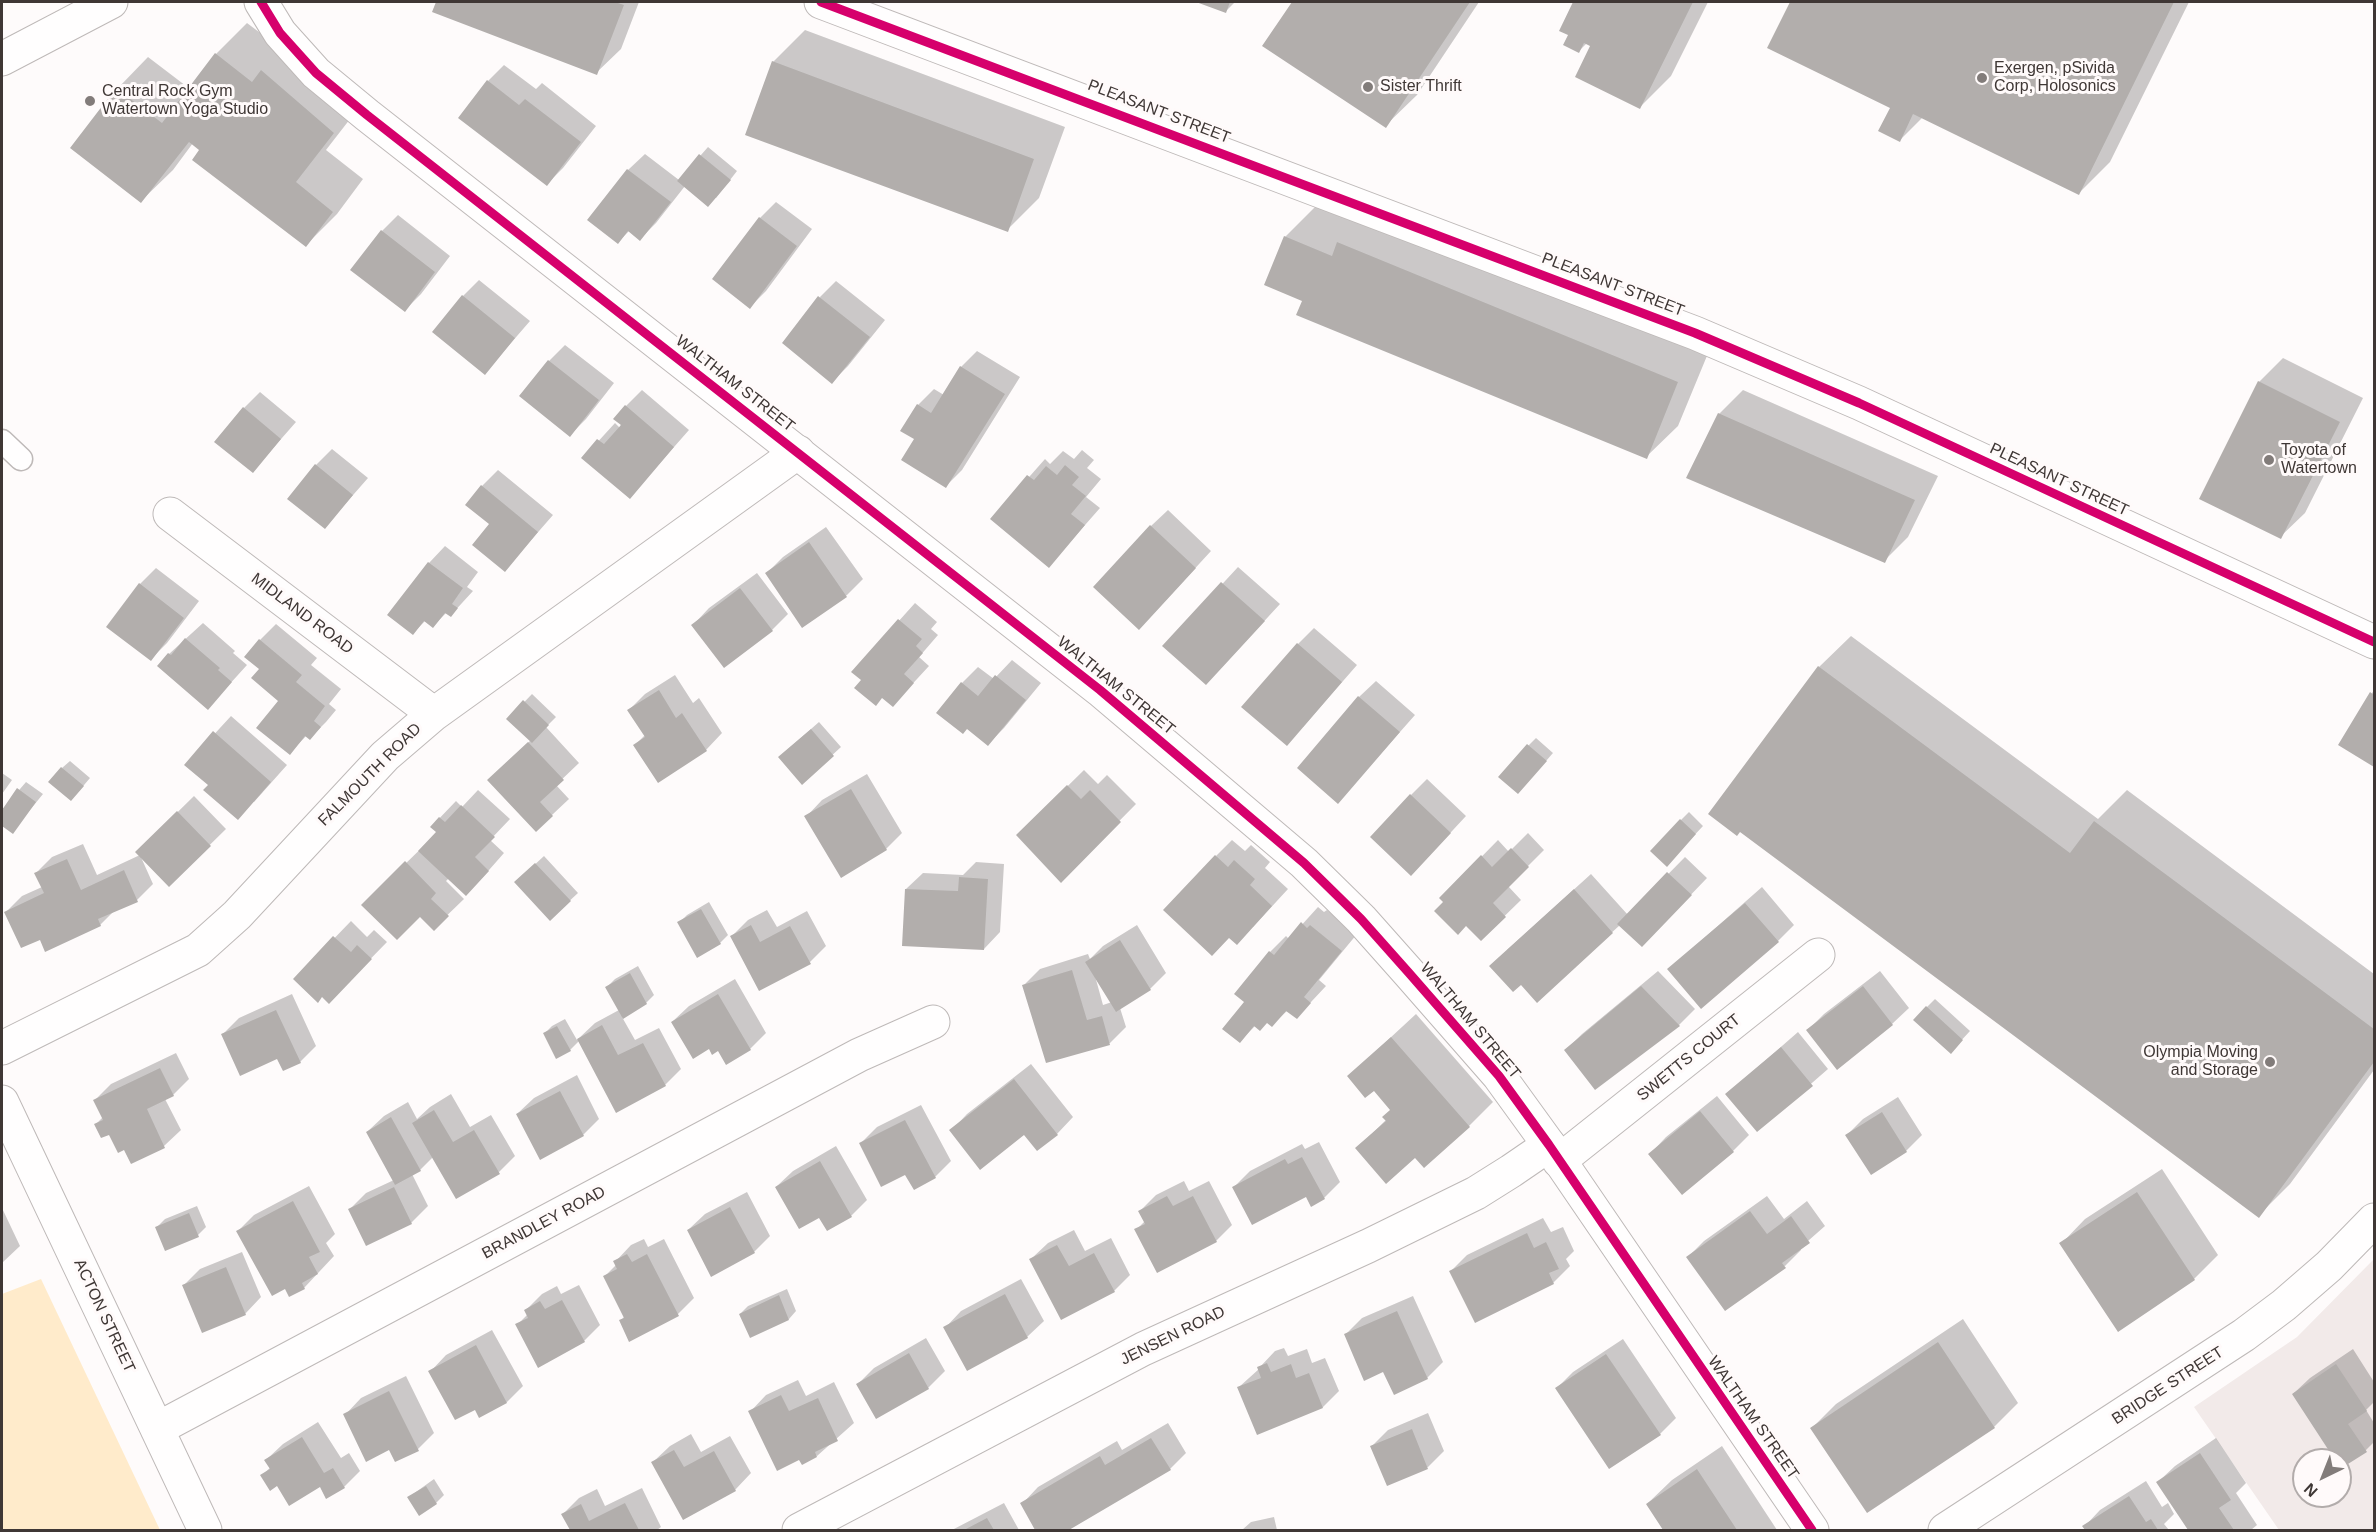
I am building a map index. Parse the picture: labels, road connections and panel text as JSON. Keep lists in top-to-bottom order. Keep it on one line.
{"streets":{"street":["PLEASANT STREET","WALTHAM STREET","MIDLAND ROAD","FALMOUTH ROAD","SWETTS COURT","BRANDLEY ROAD","ACTON STREET","JENSEN ROAD","BRIDGE STREET"]},"crossings":[["WALTHAM STREET","FALMOUTH ROAD"],["WALTHAM STREET","SWETTS COURT"],["WALTHAM STREET","JENSEN ROAD"],["MIDLAND ROAD","FALMOUTH ROAD"],["SWETTS COURT","JENSEN ROAD"],["BRANDLEY ROAD","ACTON STREET"]],"places":["Exergen, pSivida Corp, Holosonics","Sister Thrift","Central Rock Gym Watertown Yoga Studio","Toyota of Watertown","Olympia Moving and Storage"],"north":"bottom left"}
